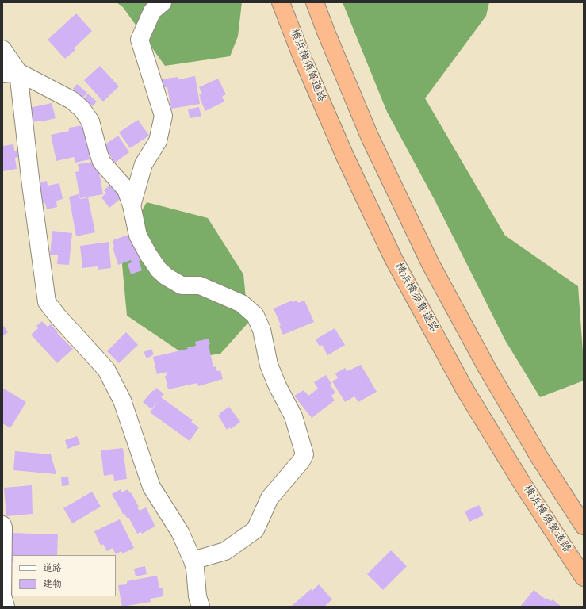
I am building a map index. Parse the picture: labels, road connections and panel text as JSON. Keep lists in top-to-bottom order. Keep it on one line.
{"streets":{"highway":["横浜横須賀道路"]},"legend":["道路","建物"]}
